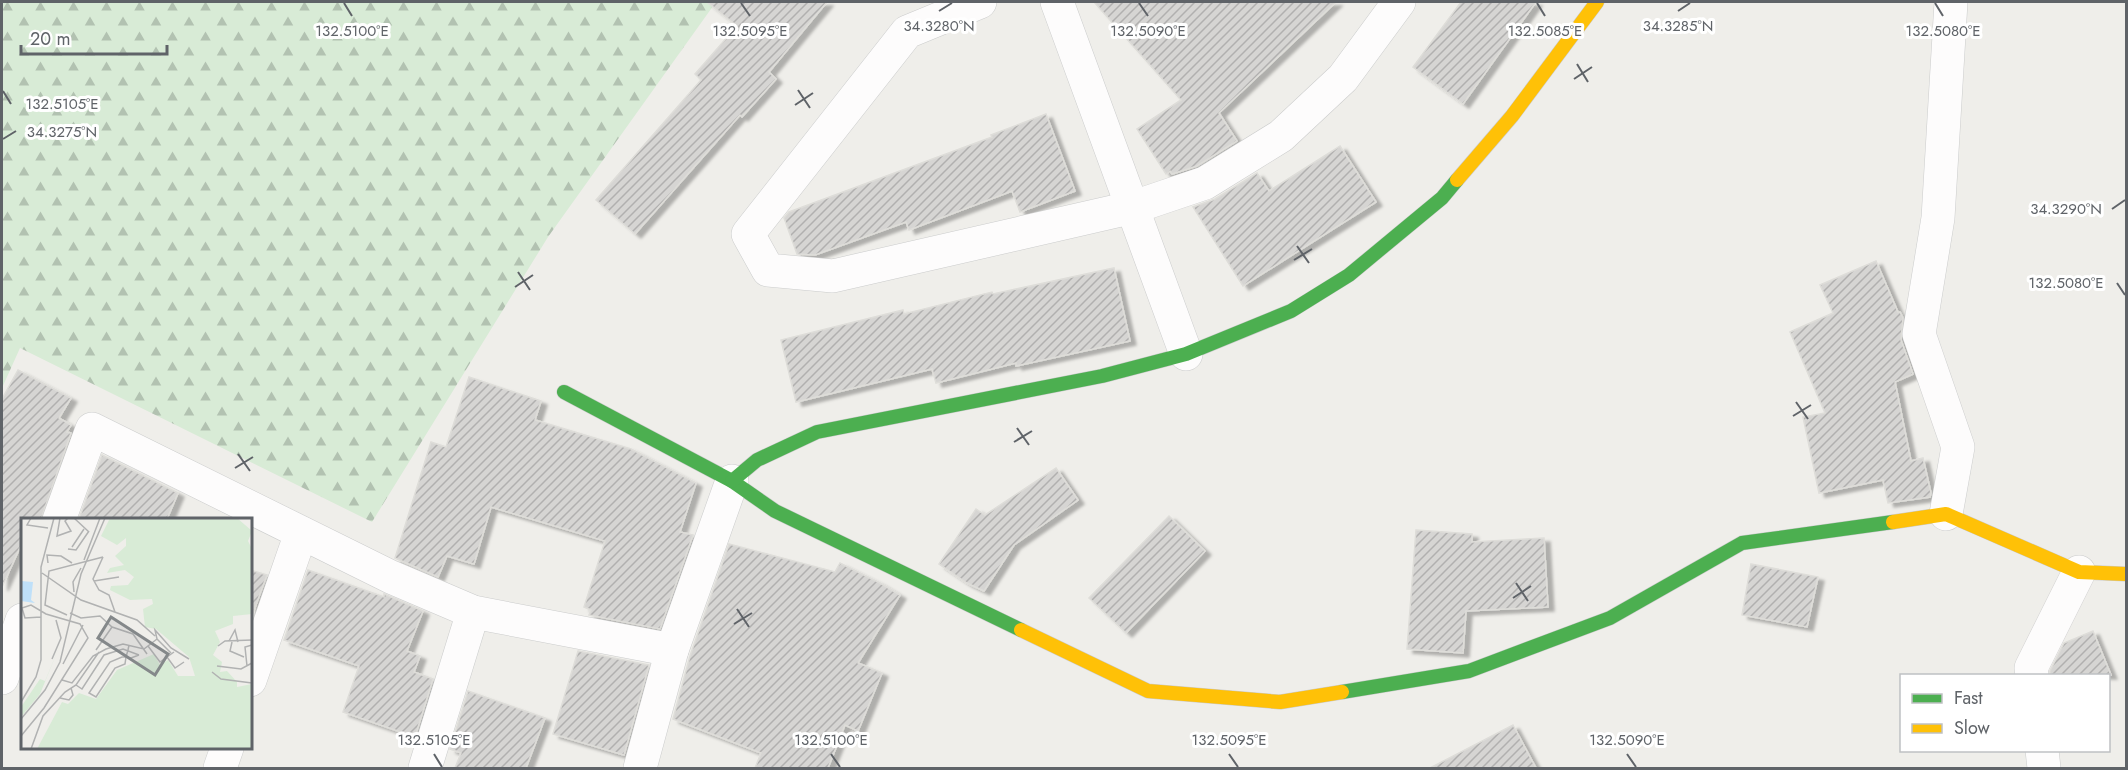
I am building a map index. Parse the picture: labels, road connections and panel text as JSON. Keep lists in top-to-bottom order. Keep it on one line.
{"legend":["Fast","Slow"],"scale_bar":"20 m","coordinates":["34.3280°N","34.3285°N","132.5100°E","132.5095°E","132.5090°E","132.5085°E","132.5080°E","132.5105°E","34.3275°N","34.3290°N"]}
